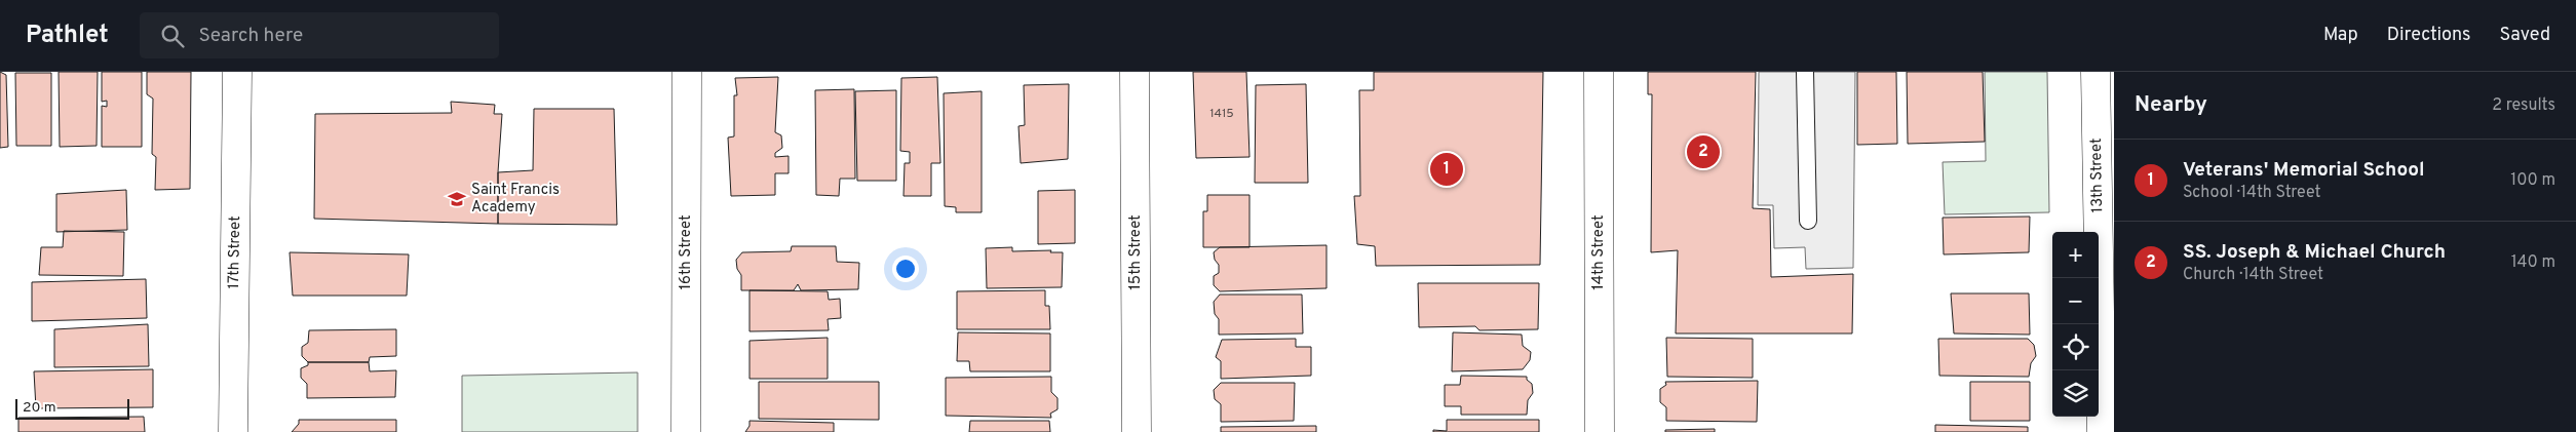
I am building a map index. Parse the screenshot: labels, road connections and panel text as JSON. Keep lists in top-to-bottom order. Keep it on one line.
{"streets":{"street":["13th Street","17th Street","16th Street","15th Street","14th Street"]},"places":{"school or university":["Saint Francis Academy"]},"house_numbers":["1415"],"scale_bar":"20 m","page":{"header":"Pathlet","search":"Search here","nav":["Map","Directions","Saved"],"heading":["Nearby","2 results"],"pins":["2","1"],"list":[{"mark":"1","name":"Veterans' Memorial School","note":"School · 14th Street","value":"100 m"},{"mark":"2","name":"SS. Joseph & Michael Church","note":"Church · 14th Street","value":"140 m"}],"map_buttons":["+","−"],"scale":"20 m"}}
